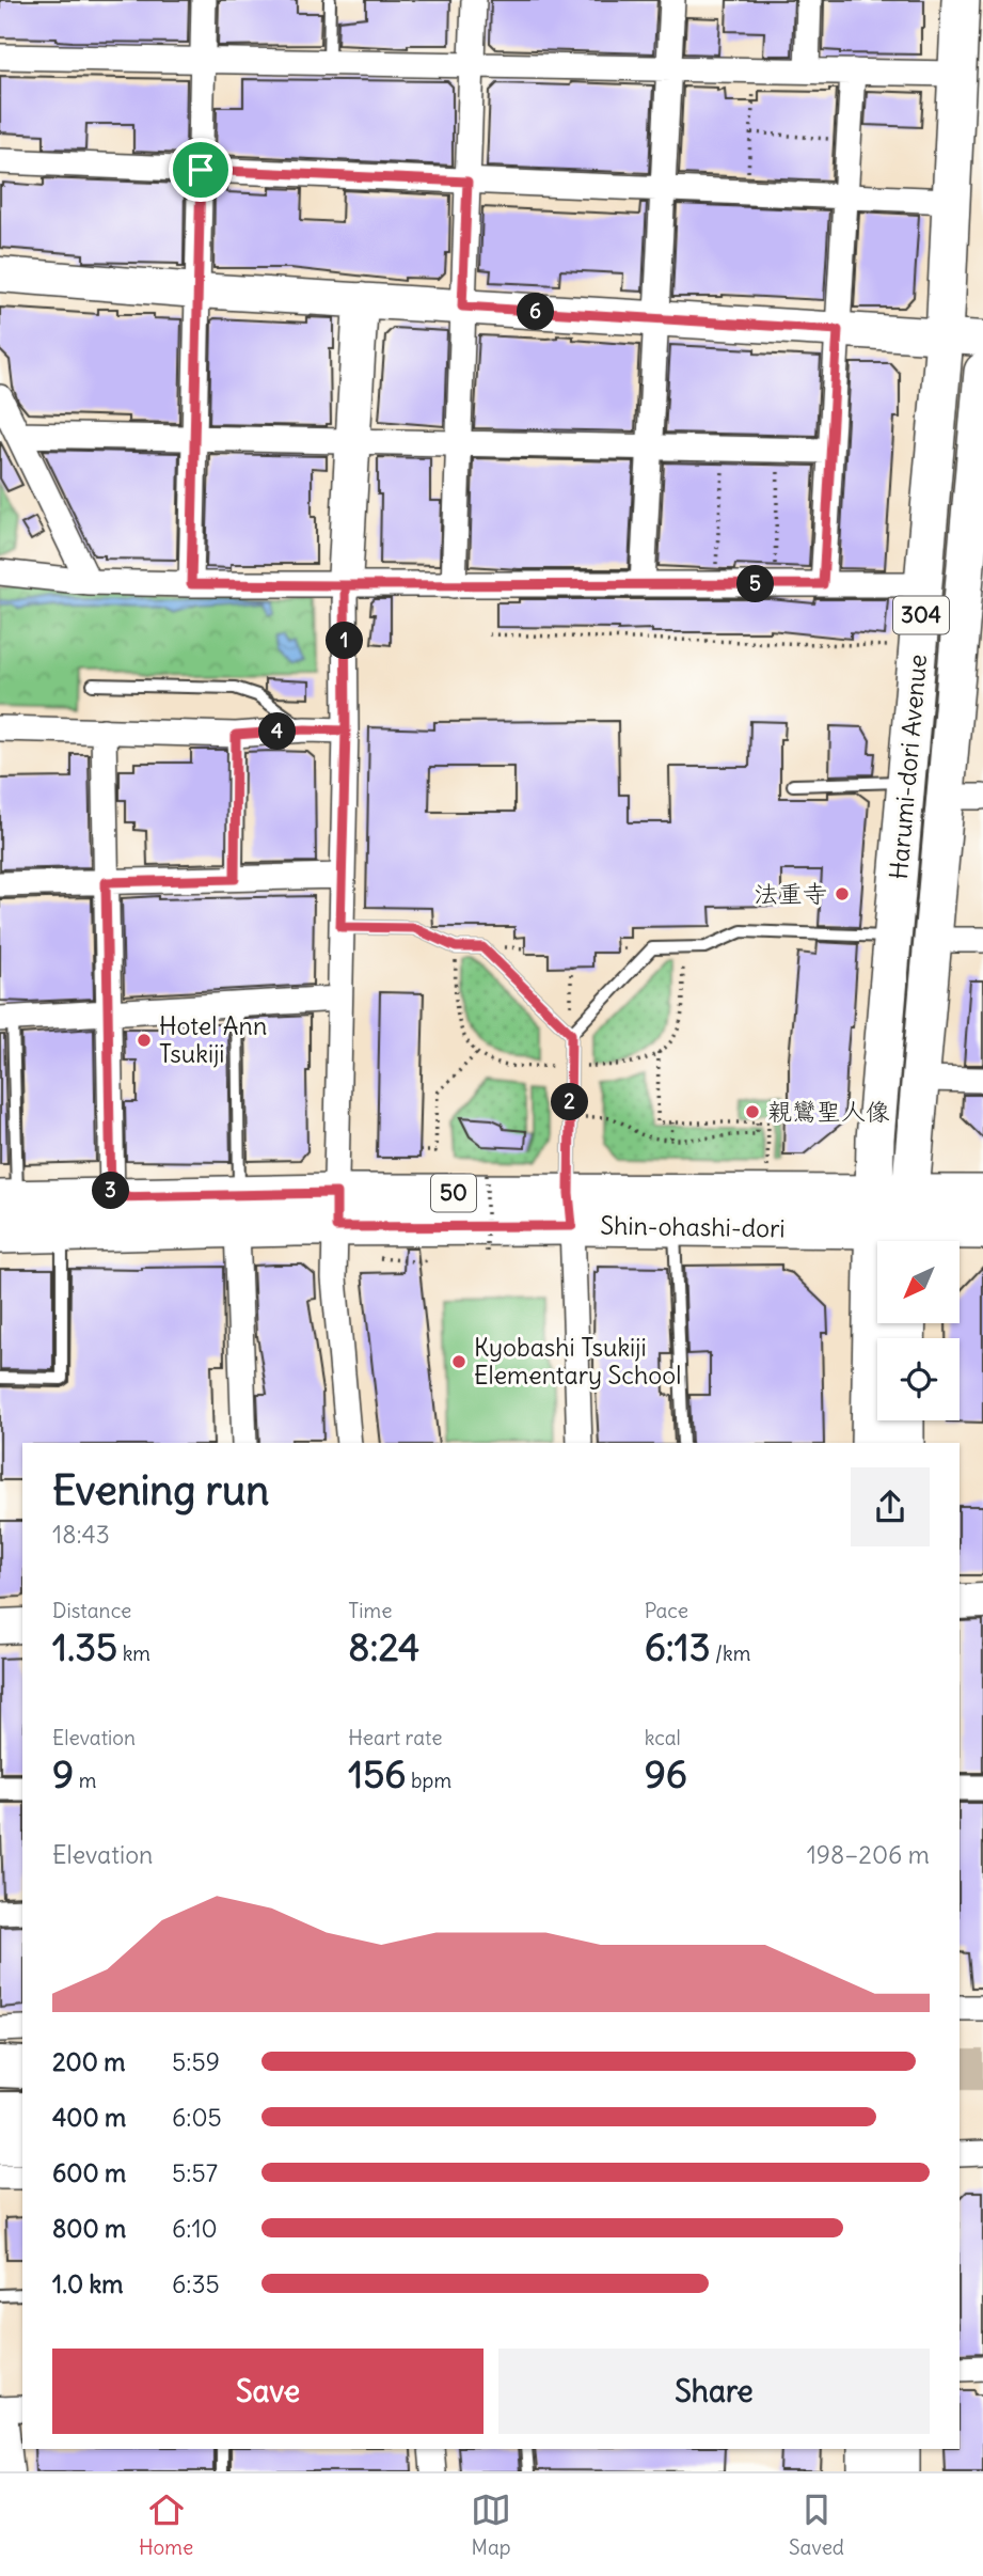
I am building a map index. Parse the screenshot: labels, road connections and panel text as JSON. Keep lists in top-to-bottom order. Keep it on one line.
{"streets":{"main road":["304","Harumi-dori Avenue","50","Shin-ohashi-dori"]},"crossings":[["Harumi-dori Avenue","Shin-ohashi-dori"]],"places":["法重寺","Hotel Ann Tsukiji","親鸞聖人像","Kyobashi Tsukiji Elementary School"],"north":"bottom left","page":{"pins":["6","5","1","4","2","3"],"heading":["Evening run","18:43"],"stats":[["Distance","1.35 km"],["Time","8:24"],["Pace","6:13 /km"],["Elevation","9 m"],["Heart rate","156 bpm"],["kcal","96"]],"chart":["Elevation","198–206 m"],"list":[{"name":"200 m","note":"5:59"},{"name":"400 m","note":"6:05"},{"name":"600 m","note":"5:57"},{"name":"800 m","note":"6:10"},{"name":"1.0 km","note":"6:35"}],"buttons":["Save","Share"],"tabs":["Home","Map","Saved"]}}
